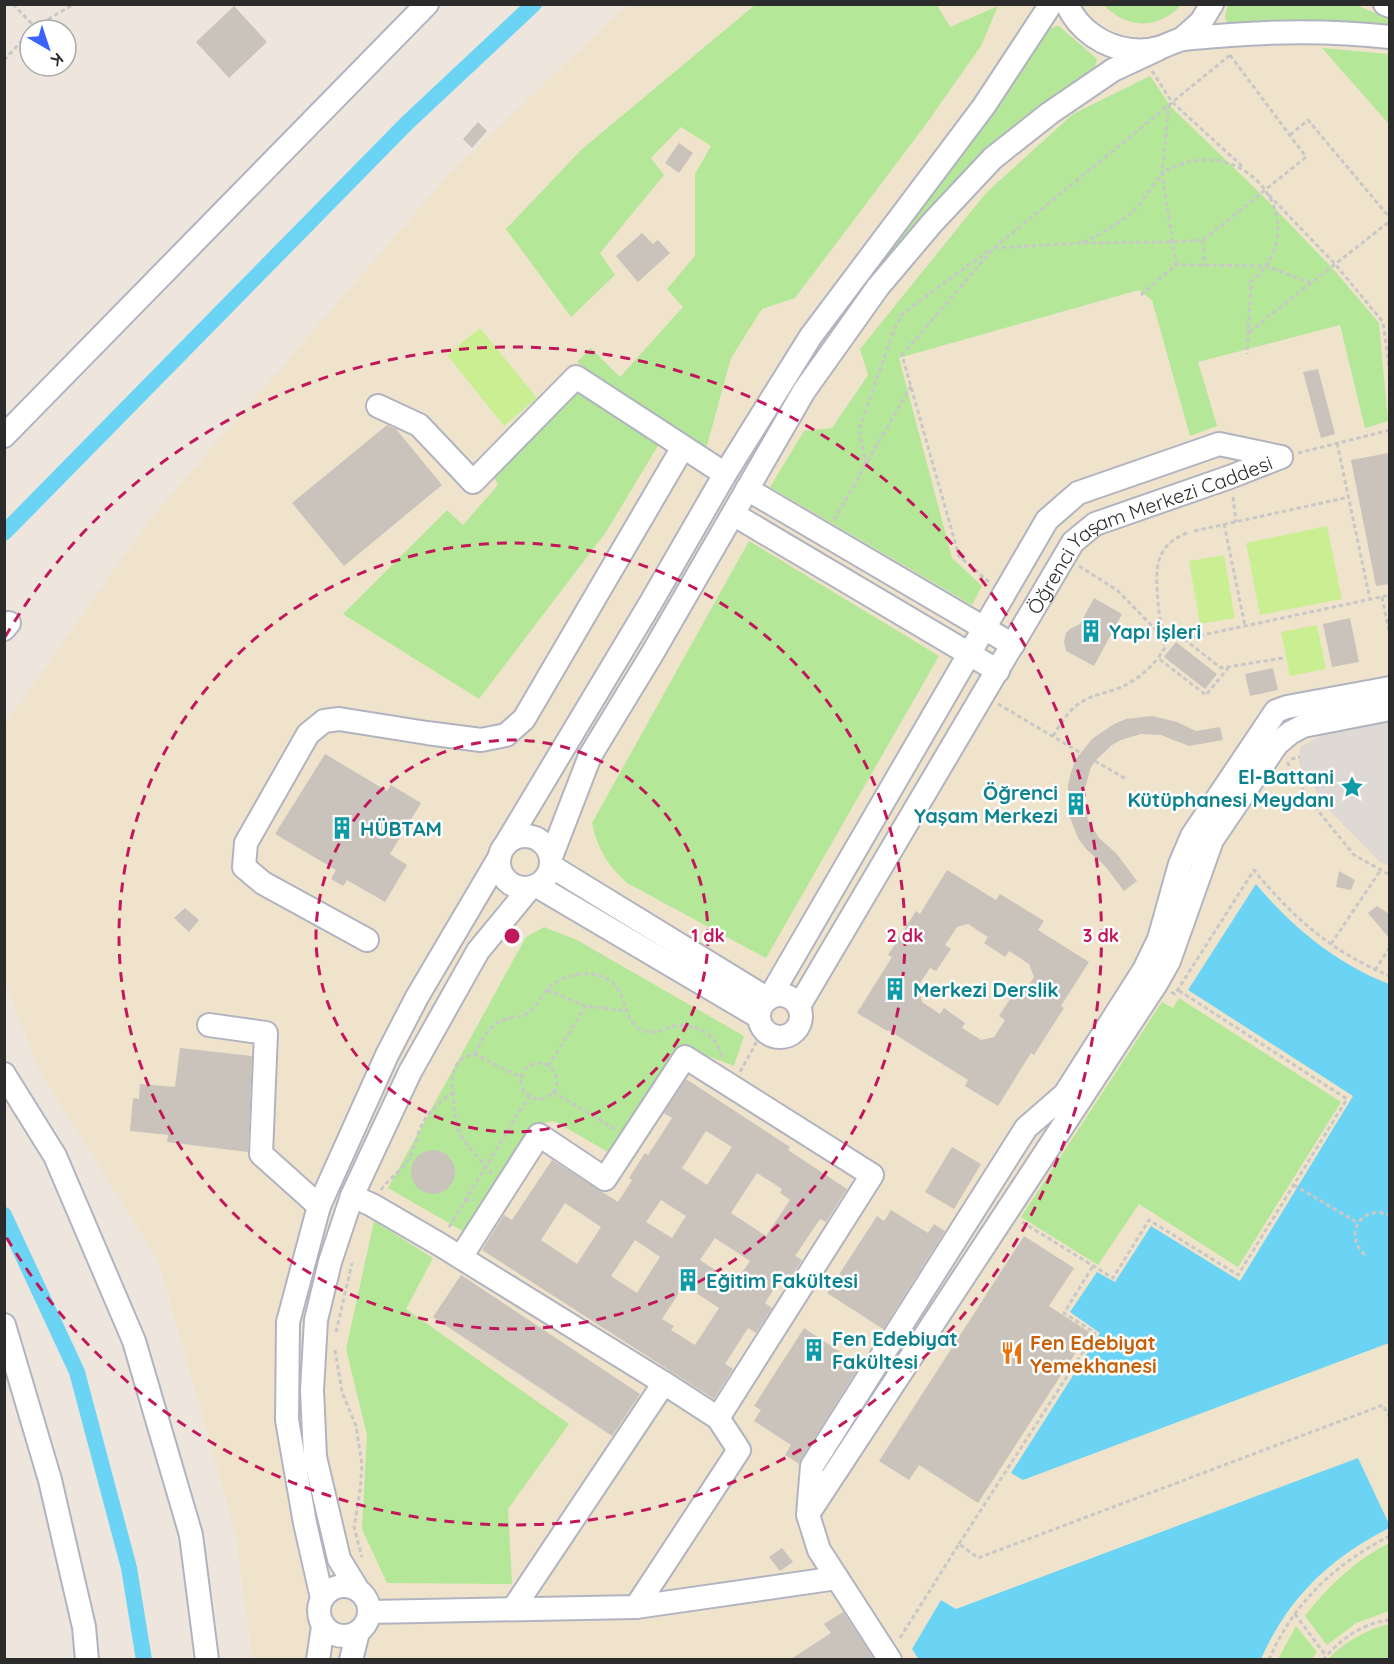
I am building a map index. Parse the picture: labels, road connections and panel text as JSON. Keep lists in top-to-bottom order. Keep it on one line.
{"streets":{"street":["Öğrenci Yaşam Merkezi Caddesi"]},"places":{"building":["Yapı İşleri","Öğrenci Yaşam Merkezi","HÜBTAM","Merkezi Derslik","Eğitim Fakültesi","Fen Edebiyat Fakültesi"],"place":["El-Battani Kütüphanesi Meydanı"],"restaurant":["Fen Edebiyat Yemekhanesi"]},"north":"bottom right","rings":["1 dk","2 dk","3 dk"]}
